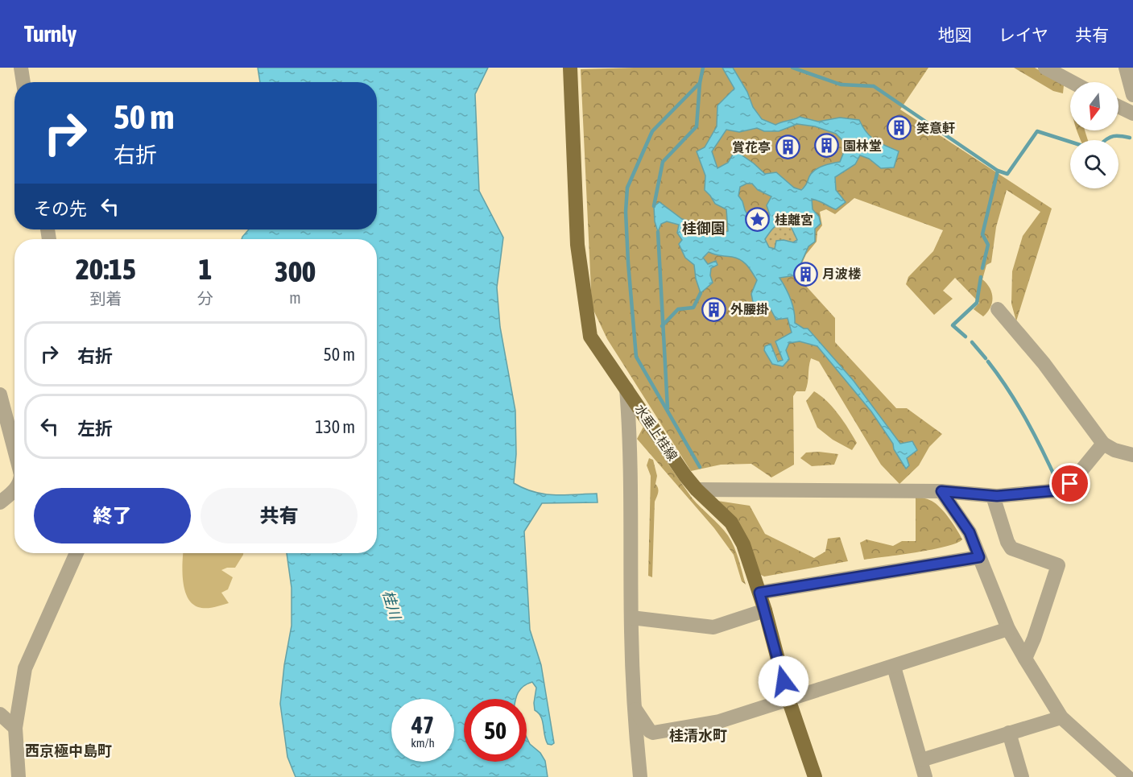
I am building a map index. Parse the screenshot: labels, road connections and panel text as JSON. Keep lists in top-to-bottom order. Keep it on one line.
{"streets":{"main road":["水垂上桂線"]},"districts":["桂御園","桂清水町","西京極中島町"],"water":["桂川"],"places":{"building":["笑意軒","園林堂","賞花亭","月波楼","外腰掛"],"place":["桂離宮"]},"north":"bottom","page":{"header":"Turnly","nav":["地図","レイヤ","共有"],"turn":["50 m","右折"],"then":"その先","eta":["20:15","到着","1","分","300","m"],"list":[{"name":"右折","value":"50 m"},{"name":"左折","value":"130 m"}],"buttons":["終了","共有"],"speed":"47 km/h","limit":"50"}}
